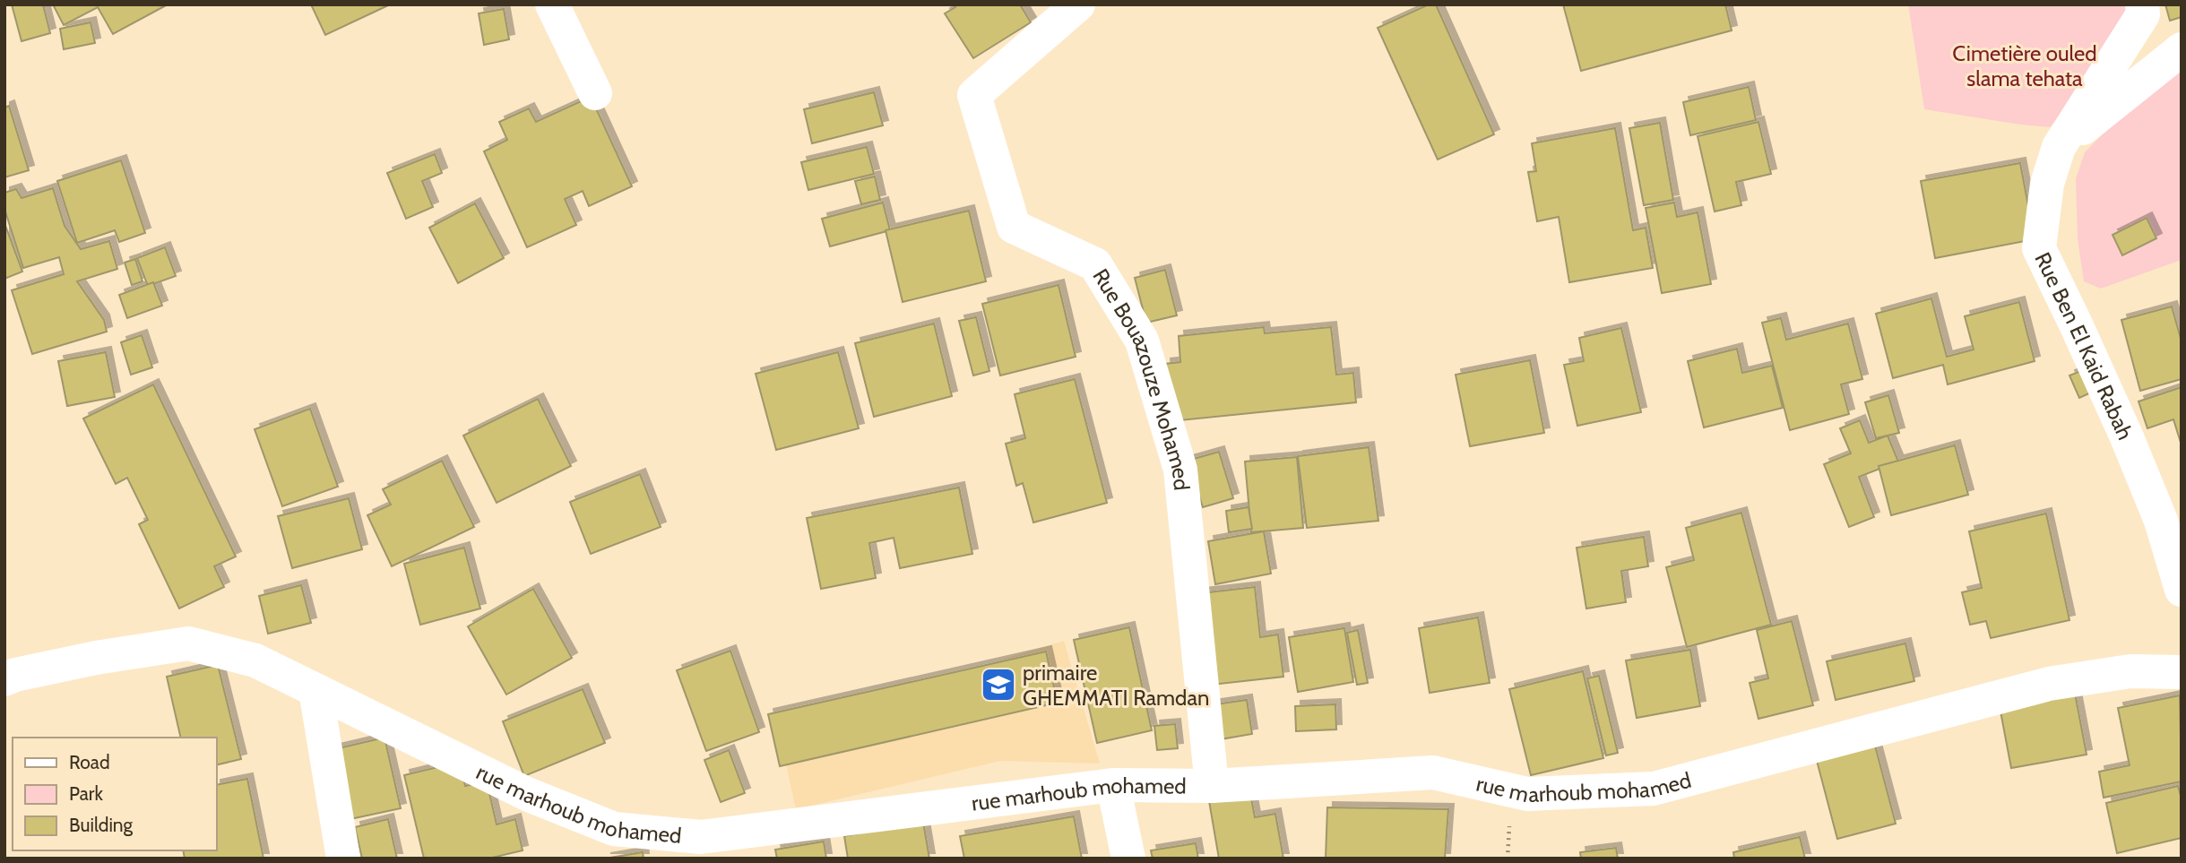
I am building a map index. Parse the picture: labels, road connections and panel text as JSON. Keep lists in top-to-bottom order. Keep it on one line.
{"streets":{"street":["Rue Ben El Kaid Rabah","Rue Bouazouze Mohamed","rue marhoub mohamed"]},"crossings":[["Rue Bouazouze Mohamed","rue marhoub mohamed"]],"parks":["Cimetière ouled slama tehata"],"places":{"school or university":["primaire GHEMMATI Ramdan"]},"legend":["Road","Park","Building"]}
